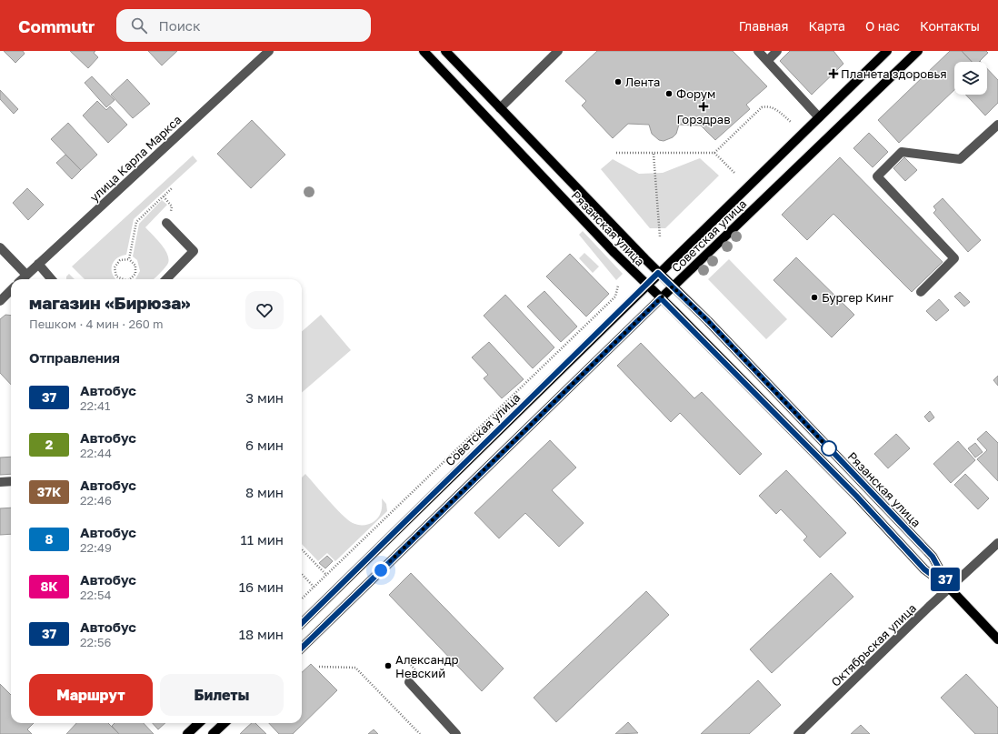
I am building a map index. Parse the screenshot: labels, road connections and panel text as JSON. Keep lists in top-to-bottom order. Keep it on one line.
{"streets":{"main road":["Рязанская улица","Советская улица"],"street":["улица Карла Маркса","Октябрьская улица"]},"crossings":[["Рязанская улица","Советская улица"],["Рязанская улица","Октябрьская улица"]],"places":{"health":["Планета здоровья","Горздрав"],"other":["Лента","Форум","Бургер Кинг","Александр Невский"]},"lines":["bus line 37"],"page":{"header":"Commutr","search":"Поиск","nav":["Главная","Карта","О нас","Контакты"],"on_map":"37","heading":[["магазин «Бирюза»","Пешком · 4 мин · 260 m"],"Отправления"],"list":[{"mark":"37","name":"Автобус","note":"22:41","value":"3 мин"},{"mark":"2","name":"Автобус","note":"22:44","value":"6 мин"},{"mark":"37К","name":"Автобус","note":"22:46","value":"8 мин"},{"mark":"8","name":"Автобус","note":"22:49","value":"11 мин"},{"mark":"8К","name":"Автобус","note":"22:54","value":"16 мин"},{"mark":"37","name":"Автобус","note":"22:56","value":"18 мин"}],"buttons":["Маршрут","Билеты"]}}
